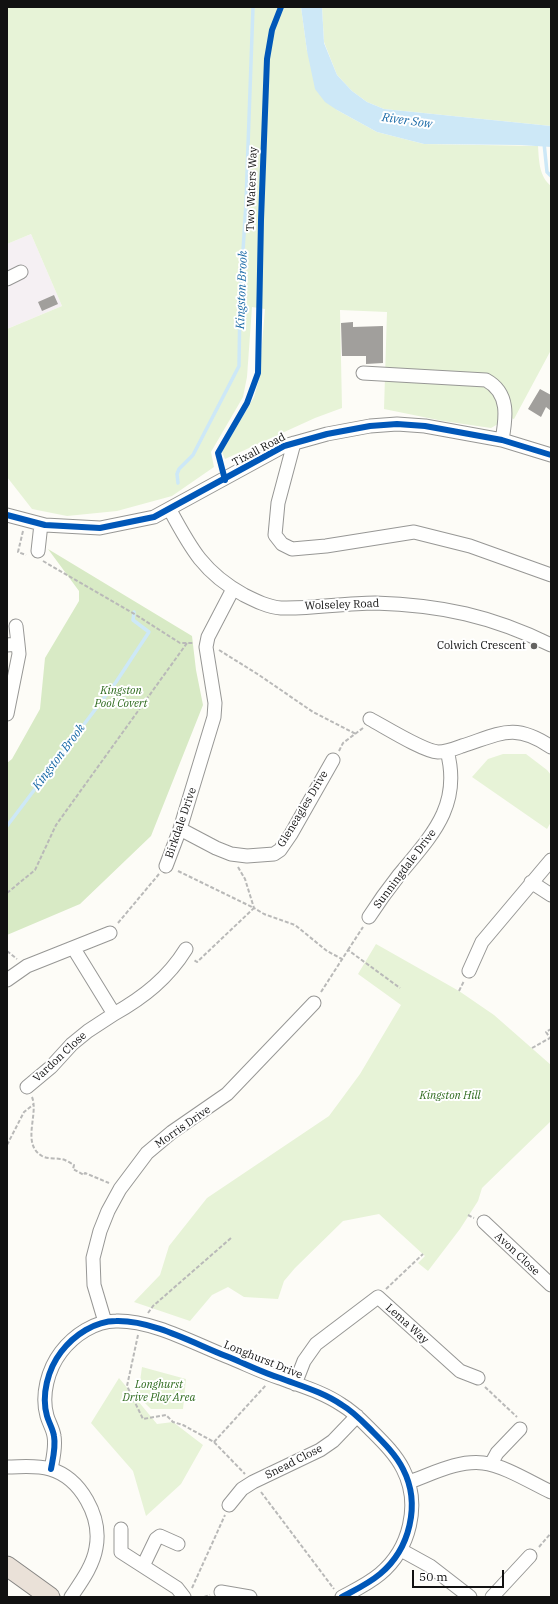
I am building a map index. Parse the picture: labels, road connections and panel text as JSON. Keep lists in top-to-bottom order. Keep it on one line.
{"streets":{"street":["Tixall Road","Wolseley Road","Gleneagles Drive","Birkdale Drive","Sunningdale Drive","Vardon Close","Morris Drive","Avon Close","Lema Way","Longhurst Drive","Snead Close"],"cycle path":["Two Waters Way"]},"crossings":[["Tixall Road","Wolseley Road"],["Gleneagles Drive","Birkdale Drive"],["Morris Drive","Longhurst Drive"],["Lema Way","Longhurst Drive"],["Longhurst Drive","Snead Close"]],"water":["River Sow","Kingston Brook"],"parks":["Kingston Pool Covert","Kingston Hill","Longhurst Drive Play Area"],"places":["Colwich Crescent"],"scale_bar":"50 m"}
